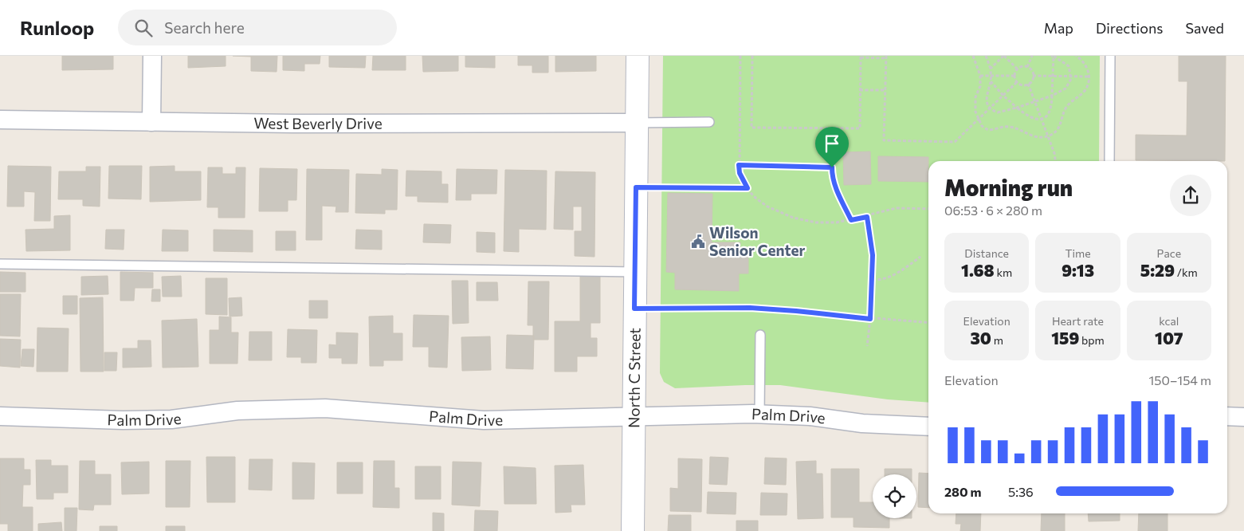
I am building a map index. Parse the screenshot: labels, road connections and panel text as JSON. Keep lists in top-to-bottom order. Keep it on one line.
{"streets":{"street":["West Beverly Drive","North C Street","Palm Drive"]},"crossings":[["West Beverly Drive","North C Street"],["North C Street","Palm Drive"]],"places":{"public building":["Wilson Senior Center"]},"page":{"header":"Runloop","search":"Search here","nav":["Map","Directions","Saved"],"heading":["Morning run","06:53 · 6 × 280 m"],"stats":[["Distance","1.68 km"],["Time","9:13"],["Pace","5:29 /km"],["Elevation","30 m"],["Heart rate","159 bpm"],["kcal","107"]],"chart":["Elevation","150–154 m"],"list":[{"name":"280 m","note":"5:36"}]}}
